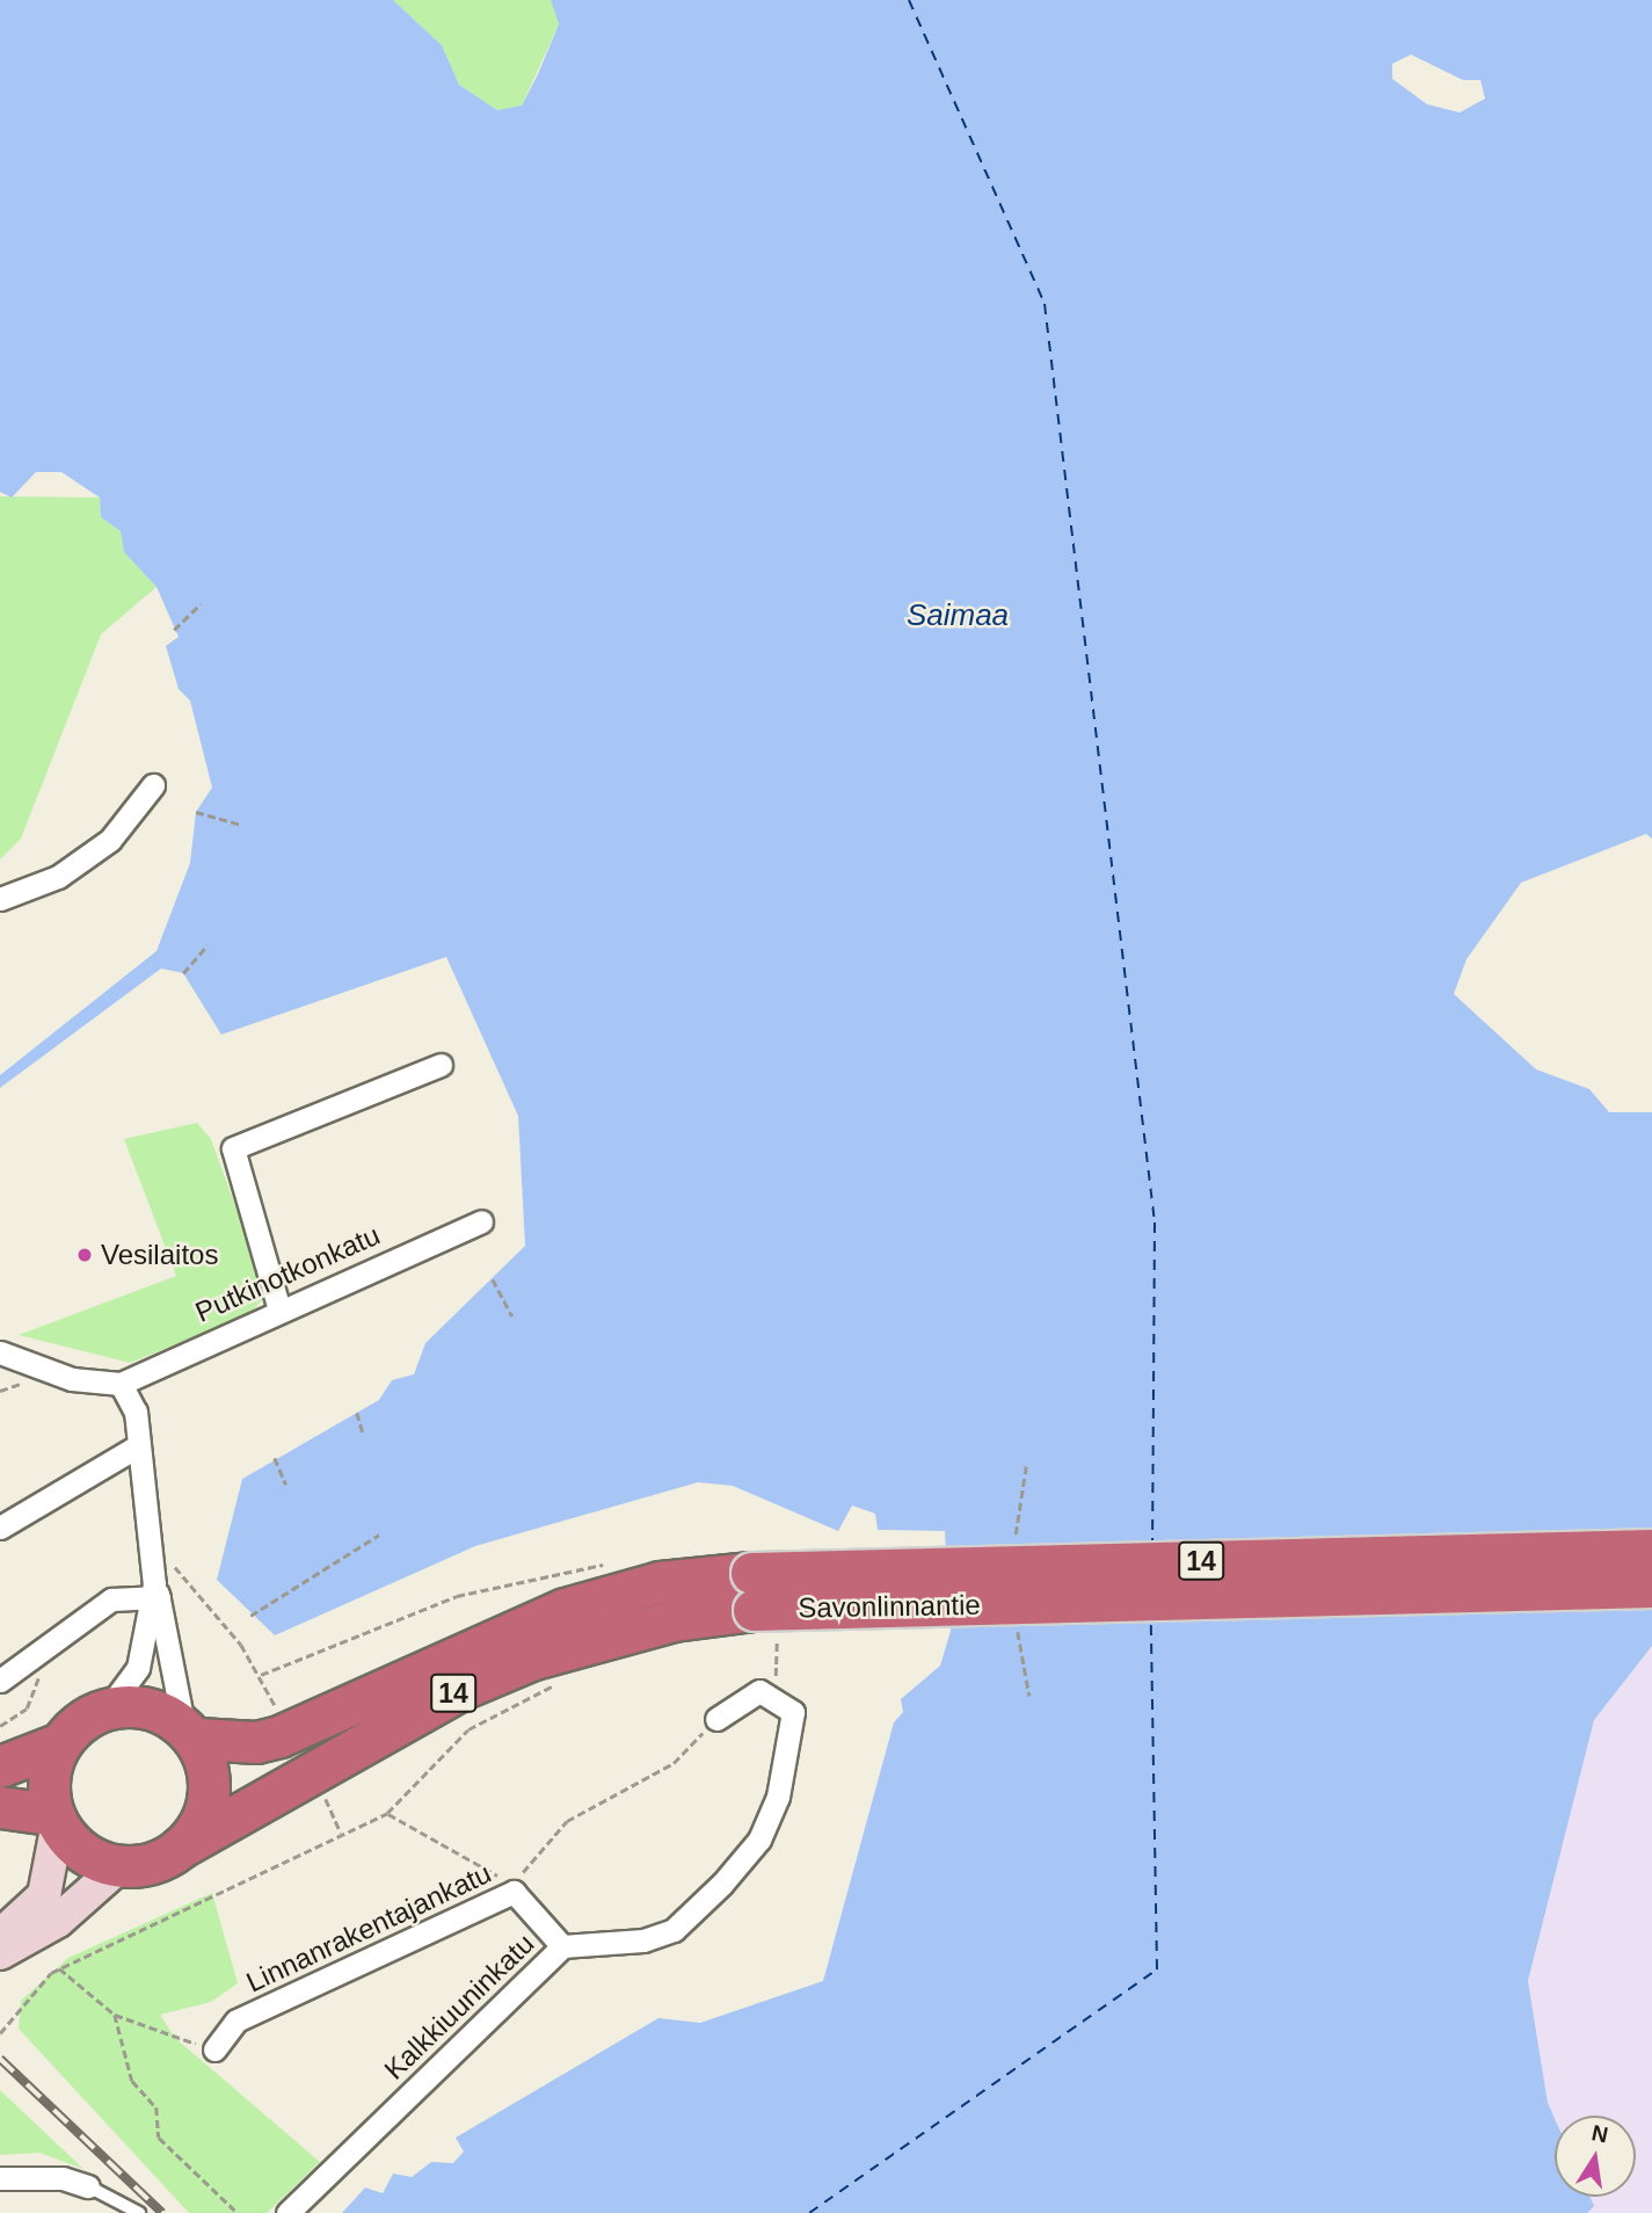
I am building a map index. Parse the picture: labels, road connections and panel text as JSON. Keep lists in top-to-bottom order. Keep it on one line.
{"streets":{"highway":["14","Savonlinnantie"],"street":["Putkinotkonkatu","Linnanrakentajankatu","Kalkkiuuninkatu"]},"crossings":[["14","Savonlinnantie"]],"water":["Saimaa"],"places":["Vesilaitos"],"north":"top"}
